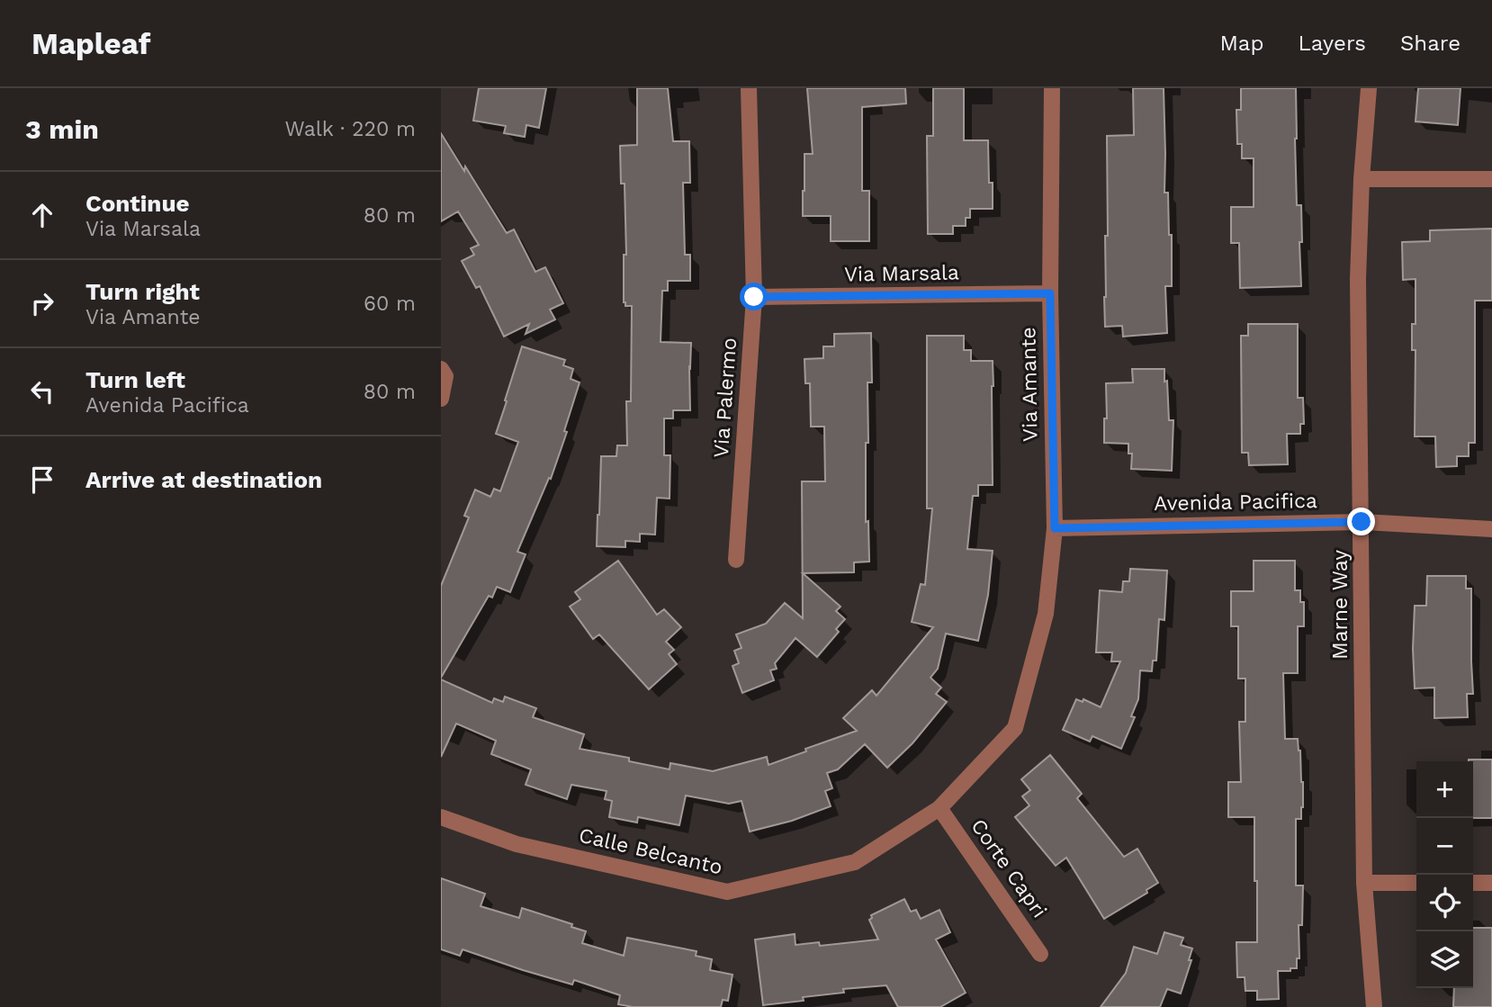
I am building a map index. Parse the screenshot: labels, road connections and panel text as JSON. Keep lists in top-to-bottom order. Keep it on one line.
{"streets":{"street":["Via Marsala","Via Amante","Via Palermo","Avenida Pacifica","Marne Way","Calle Belcanto","Corte Capri"]},"crossings":[["Via Marsala","Via Amante"],["Via Marsala","Via Palermo"],["Via Amante","Avenida Pacifica"],["Via Amante","Calle Belcanto"],["Avenida Pacifica","Marne Way"],["Avenida Pacifica","Calle Belcanto"],["Calle Belcanto","Corte Capri"]],"page":{"header":"Mapleaf","nav":["Map","Layers","Share"],"heading":["3 min","Walk · 220 m"],"list":[["Continue","Via Marsala","80 m"],["Turn right","Via Amante","60 m"],["Turn left","Avenida Pacifica","80 m"],"Arrive at destination"],"map_buttons":["+","−"]}}
